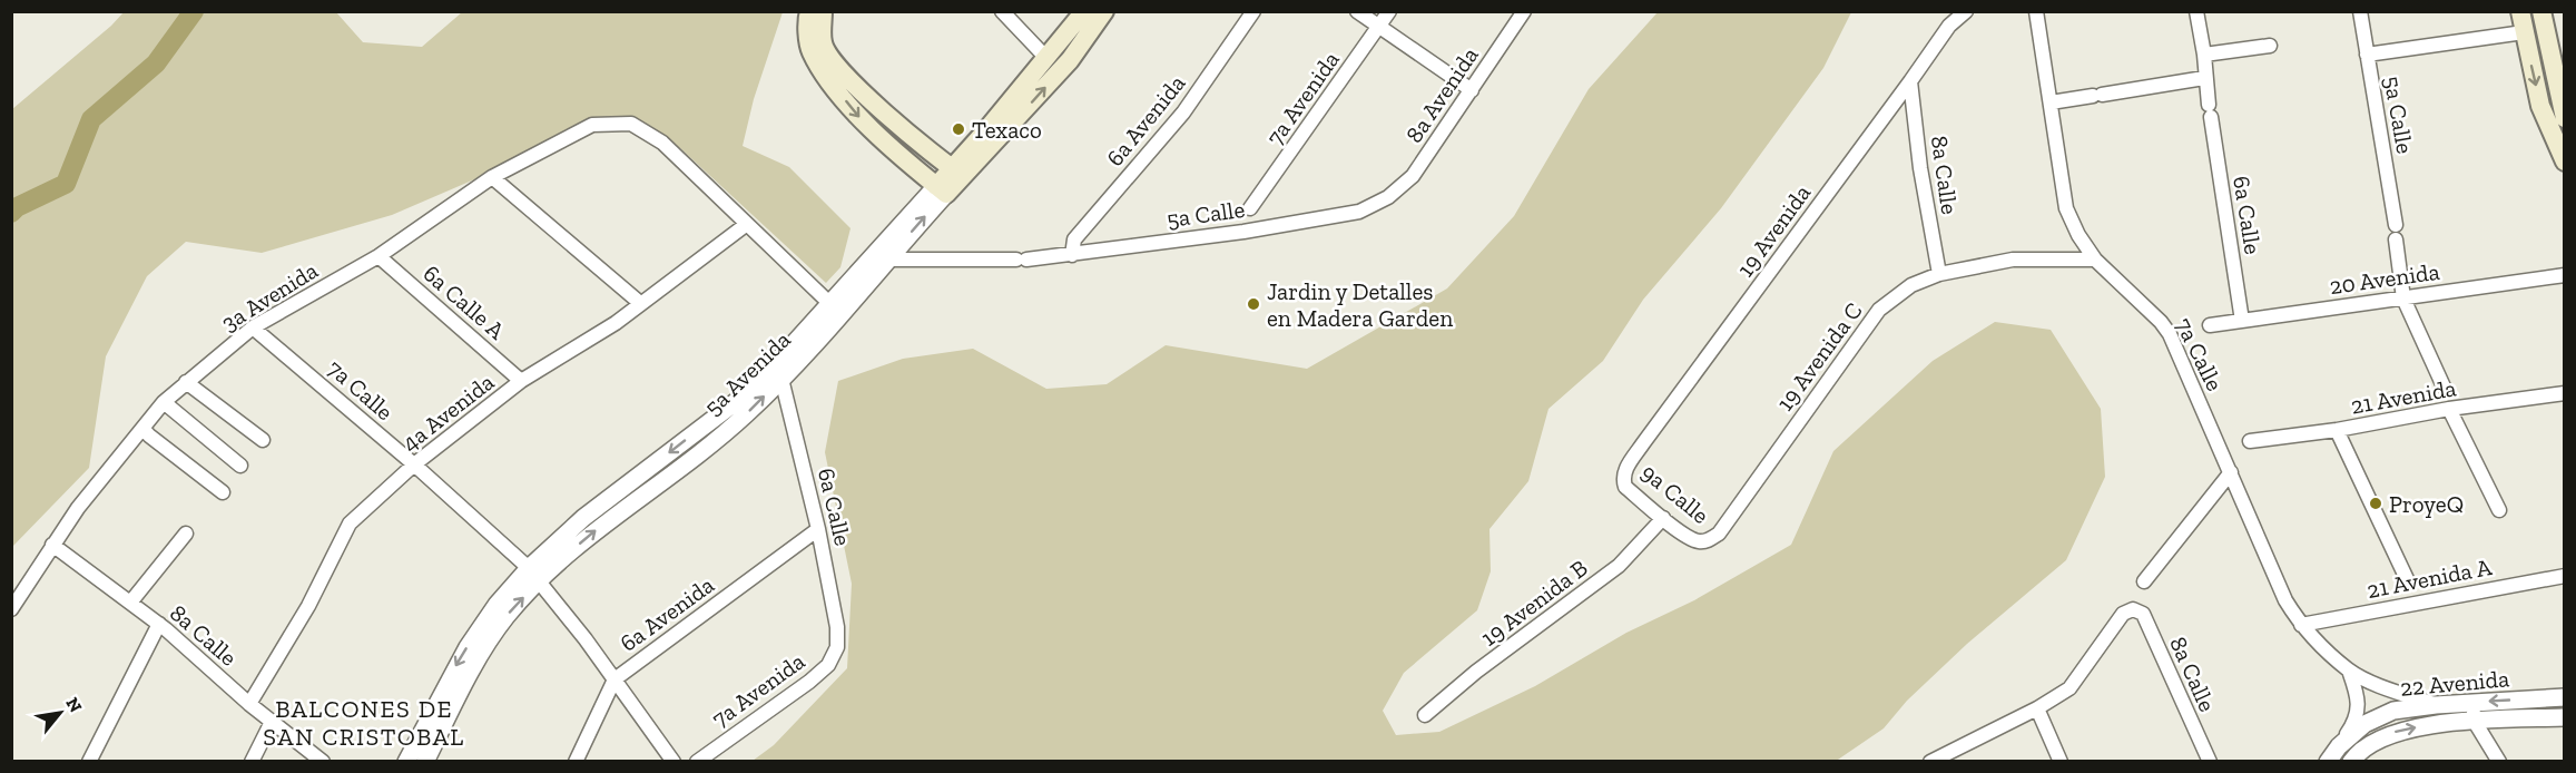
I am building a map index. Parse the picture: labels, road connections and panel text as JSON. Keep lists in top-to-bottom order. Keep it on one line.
{"streets":{"main road":["5a Avenida"],"street":["8a Avenida","7a Avenida","5a Calle","6a Avenida","8a Calle","6a Calle","19 Avenida","20 Avenida","3a Avenida","6a Calle A","7a Calle","19 Avenida C","21 Avenida","4a Avenida","9a Calle","21 Avenida A","19 Avenida B","22 Avenida"]},"crossings":[["8a Avenida","5a Calle"],["7a Avenida","6a Calle"],["5a Calle","6a Avenida"],["5a Calle","5a Avenida"],["6a Avenida","6a Calle"],["6a Avenida","7a Calle"],["8a Calle","19 Avenida"],["8a Calle","3a Avenida"],["8a Calle","19 Avenida C"],["8a Calle","4a Avenida"],["6a Calle","20 Avenida"],["6a Calle","5a Avenida"],["19 Avenida","9a Calle"],["3a Avenida","6a Calle A"],["3a Avenida","7a Calle"],["3a Avenida","4a Avenida"],["6a Calle A","4a Avenida"],["7a Calle","19 Avenida C"],["7a Calle","5a Avenida"],["7a Calle","4a Avenida"],["7a Calle","21 Avenida A"],["7a Calle","22 Avenida"],["19 Avenida C","9a Calle"],["9a Calle","19 Avenida B"]],"districts":["BALCONES DE SAN CRISTOBAL"],"places":["Texaco","Jardin y Detalles en Madera Garden","ProyeQ"],"north":"top right"}
